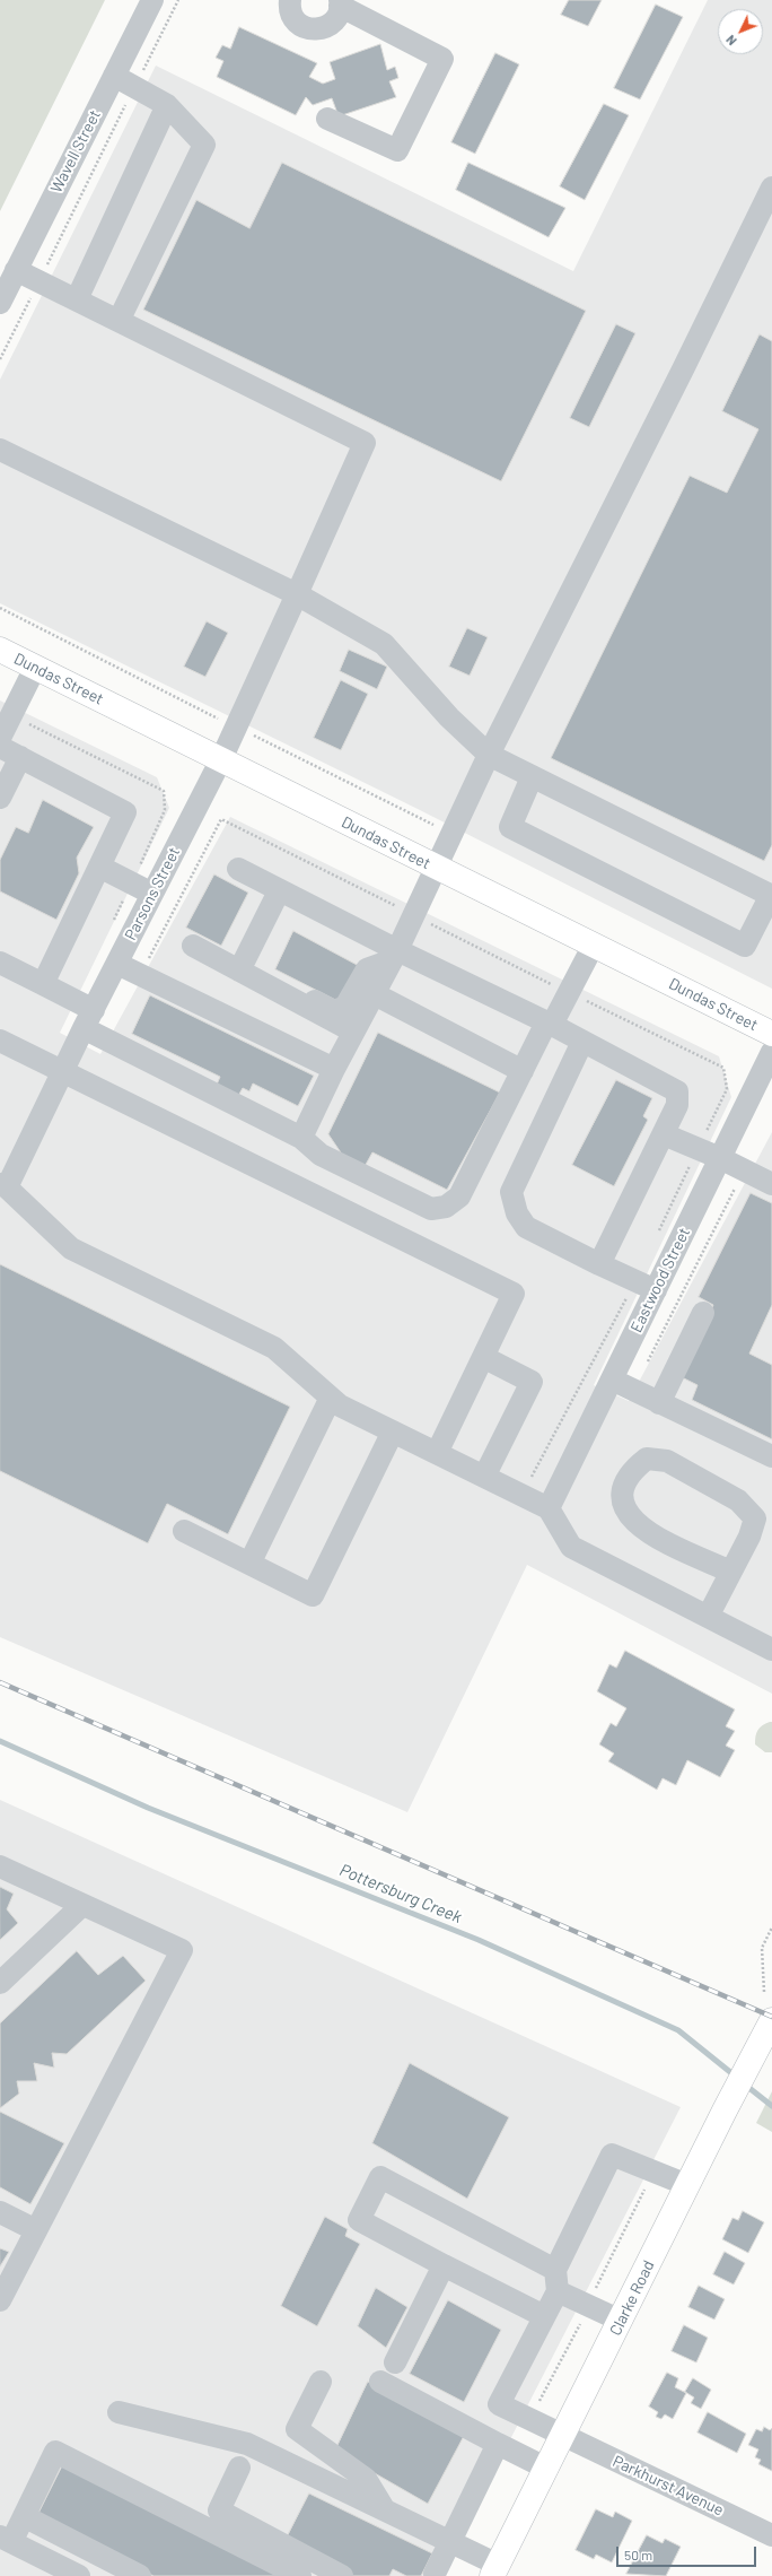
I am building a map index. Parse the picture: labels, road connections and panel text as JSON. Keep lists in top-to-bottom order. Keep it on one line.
{"streets":{"main road":["Dundas Street","Clarke Road"],"street":["Wavell Street","Parsons Street","Eastwood Street","Parkhurst Avenue"]},"crossings":[["Dundas Street","Parsons Street"],["Clarke Road","Parkhurst Avenue"]],"water":["Pottersburg Creek"],"scale_bar":"50 m","north":"bottom left"}
